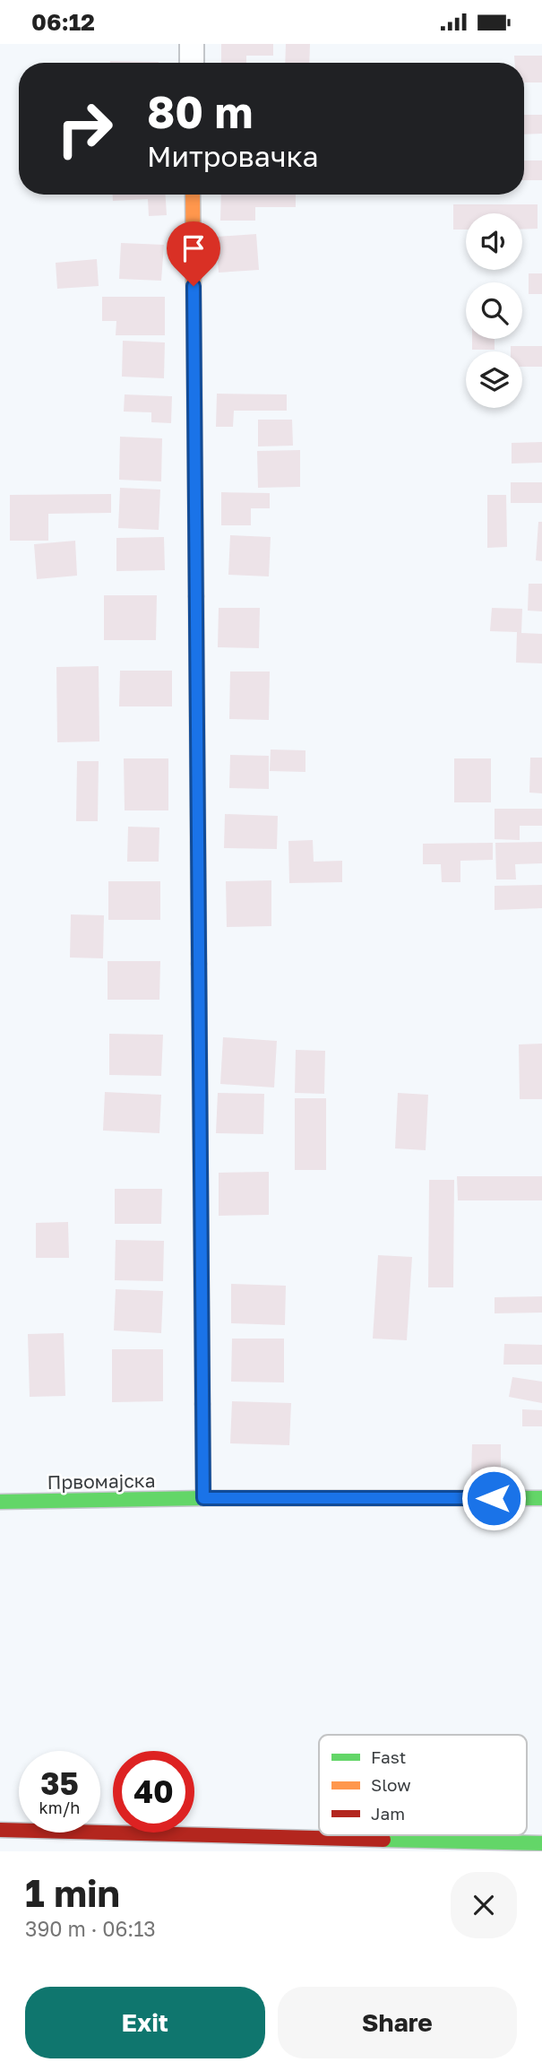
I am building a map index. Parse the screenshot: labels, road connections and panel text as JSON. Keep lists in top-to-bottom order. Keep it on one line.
{"streets":{"street":["Првомајска"]},"legend":["Fast","Slow","Jam"],"page":{"status":"06:12","turn":["80 m","Митровачка"],"speed":"35 km/h","limit":"40","heading":["1 min","390 m · 06:13"],"buttons":["Exit","Share"]}}
